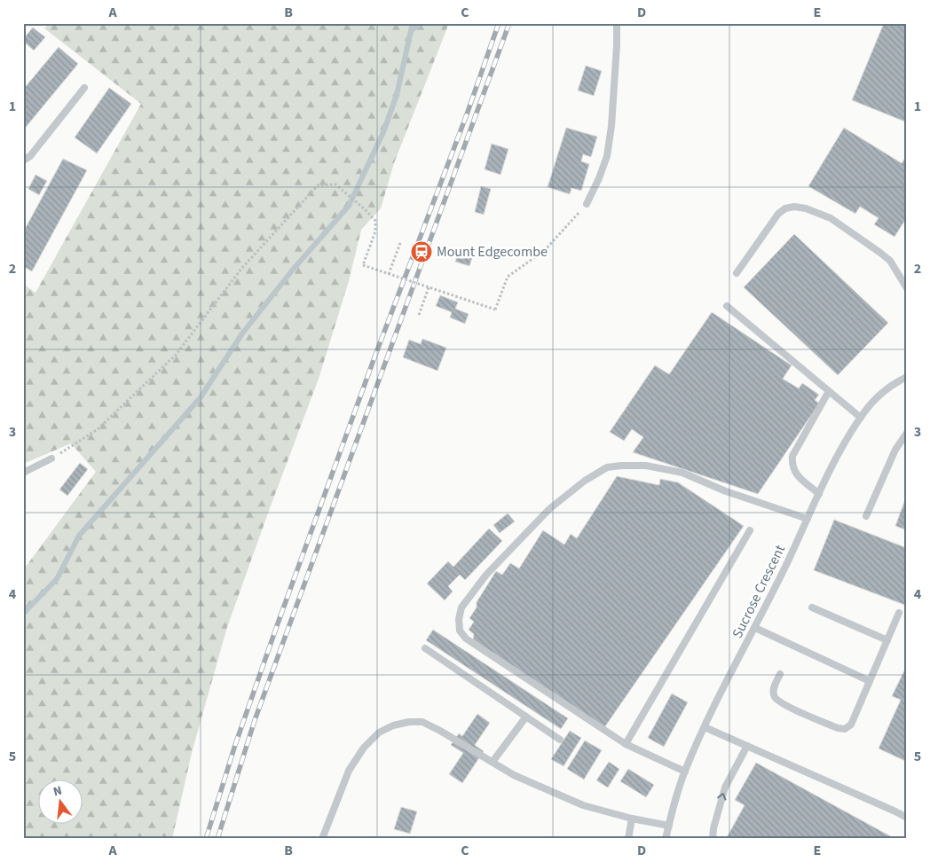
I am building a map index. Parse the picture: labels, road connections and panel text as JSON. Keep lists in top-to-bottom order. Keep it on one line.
{"streets":{"lane":["Sucrose Crescent"]},"places":{"station":["Mount Edgecombe"]},"north":"top","grid":{"columns":["A","B","C","D","E"],"rows":["1","2","3","4","5"]}}
